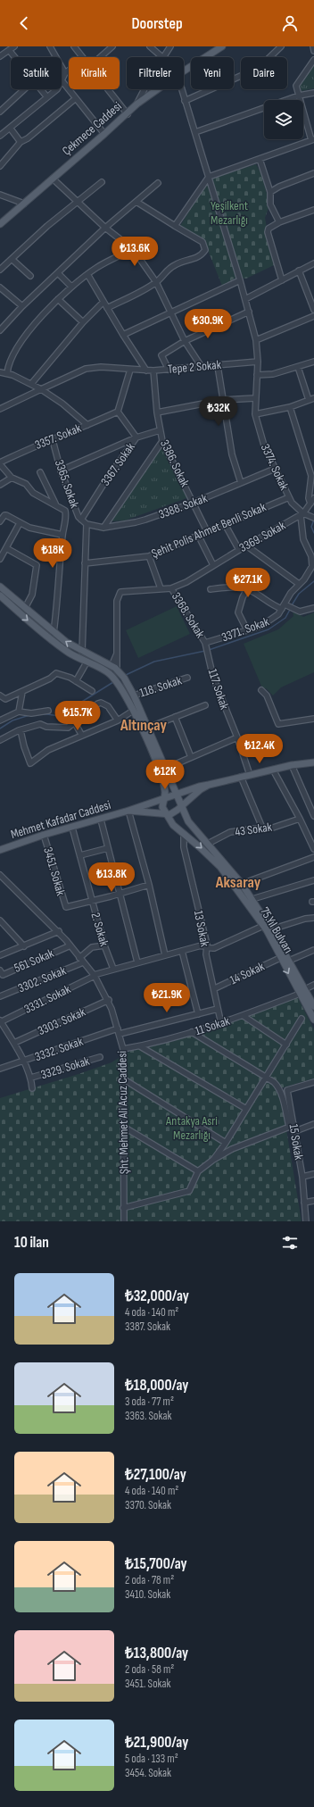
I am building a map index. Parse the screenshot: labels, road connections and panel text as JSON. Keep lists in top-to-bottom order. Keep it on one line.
{"streets":{"main road":["Çekmece Caddesi","Mehmet Kafadar Caddesi","75.Yıl Bulvarı"],"street":["Tepe 2 Sokak","3357. Sokak","3386. Sokak","3367. Sokak","3374. Sokak","3365. Sokak","3388. Sokak","Şehit Polis Ahmet Benli Sokak","3369. Sokak","3368. Sokak","3371. Sokak","118. Sokak","117. Sokak","43 Sokak","3451. Sokak","13 Sokak","2. Sokak","561 Sokak","14 Sokak","3302. Sokak","3331. Sokak","3303. Sokak","11 Sokak","3332. Sokak","3329. Sokak","Şht. Mehmet Ali Acuz Caddesi","15 Sokak"]},"crossings":[["Tepe 2 Sokak","3386. Sokak"],["Tepe 2 Sokak","3374. Sokak"],["3357. Sokak","3367. Sokak"],["3357. Sokak","3365. Sokak"],["3386. Sokak","3388. Sokak"],["3386. Sokak","Şehit Polis Ahmet Benli Sokak"],["3367. Sokak","3365. Sokak"],["3374. Sokak","3388. Sokak"],["3374. Sokak","Şehit Polis Ahmet Benli Sokak"],["3374. Sokak","3369. Sokak"],["3374. Sokak","3371. Sokak"],["3365. Sokak","3388. Sokak"],["3369. Sokak","3368. Sokak"],["3369. Sokak","3371. Sokak"],["3369. Sokak","75.Yıl Bulvarı"],["3368. Sokak","3371. Sokak"],["3368. Sokak","117. Sokak"],["3371. Sokak","117. Sokak"],["118. Sokak","75.Yıl Bulvarı"],["117. Sokak","Mehmet Kafadar Caddesi"],["Mehmet Kafadar Caddesi","3451. Sokak"],["Mehmet Kafadar Caddesi","2. Sokak"],["Mehmet Kafadar Caddesi","75.Yıl Bulvarı"],["43 Sokak","75.Yıl Bulvarı"],["3451. Sokak","2. Sokak"],["13 Sokak","75.Yıl Bulvarı"],["13 Sokak","14 Sokak"],["13 Sokak","3331. Sokak"],["13 Sokak","11 Sokak"],["13 Sokak","3332. Sokak"],["2. Sokak","3302. Sokak"],["2. Sokak","3331. Sokak"],["75.Yıl Bulvarı","14 Sokak"],["75.Yıl Bulvarı","3331. Sokak"],["75.Yıl Bulvarı","11 Sokak"],["561 Sokak","Şht. Mehmet Ali Acuz Caddesi"],["3302. Sokak","Şht. Mehmet Ali Acuz Caddesi"],["3331. Sokak","3329. Sokak"],["3331. Sokak","Şht. Mehmet Ali Acuz Caddesi"],["3303. Sokak","3329. Sokak"],["3303. Sokak","Şht. Mehmet Ali Acuz Caddesi"],["11 Sokak","Şht. Mehmet Ali Acuz Caddesi"],["3332. Sokak","3329. Sokak"],["3332. Sokak","Şht. Mehmet Ali Acuz Caddesi"]],"districts":["Altınçay","Aksaray"],"parks":["Yeşilkent Mezarlığı","Antakya Asri Mezarlığı"],"page":{"header":"Doorstep","chip":["Satılık","Kiralık","Filtreler","Yeni","Daire"],"price":["₺13.6K","₺30.9K","₺32K","₺18K","₺27.1K","₺15.7K","₺12.4K","₺12K","₺13.8K","₺21.9K"],"heading":"10 ilan","list":[{"name":"₺32,000/ay","note":"4 oda · 140 m² · 3387. Sokak"},{"name":"₺18,000/ay","note":"3 oda · 77 m² · 3363. Sokak"},{"name":"₺27,100/ay","note":"4 oda · 140 m² · 3370. Sokak"},{"name":"₺15,700/ay","note":"2 oda · 78 m² · 3410. Sokak"},{"name":"₺13,800/ay","note":"2 oda · 58 m² · 3451. Sokak"},{"name":"₺21,900/ay","note":"5 oda · 133 m² · 3454. Sokak"}]}}
